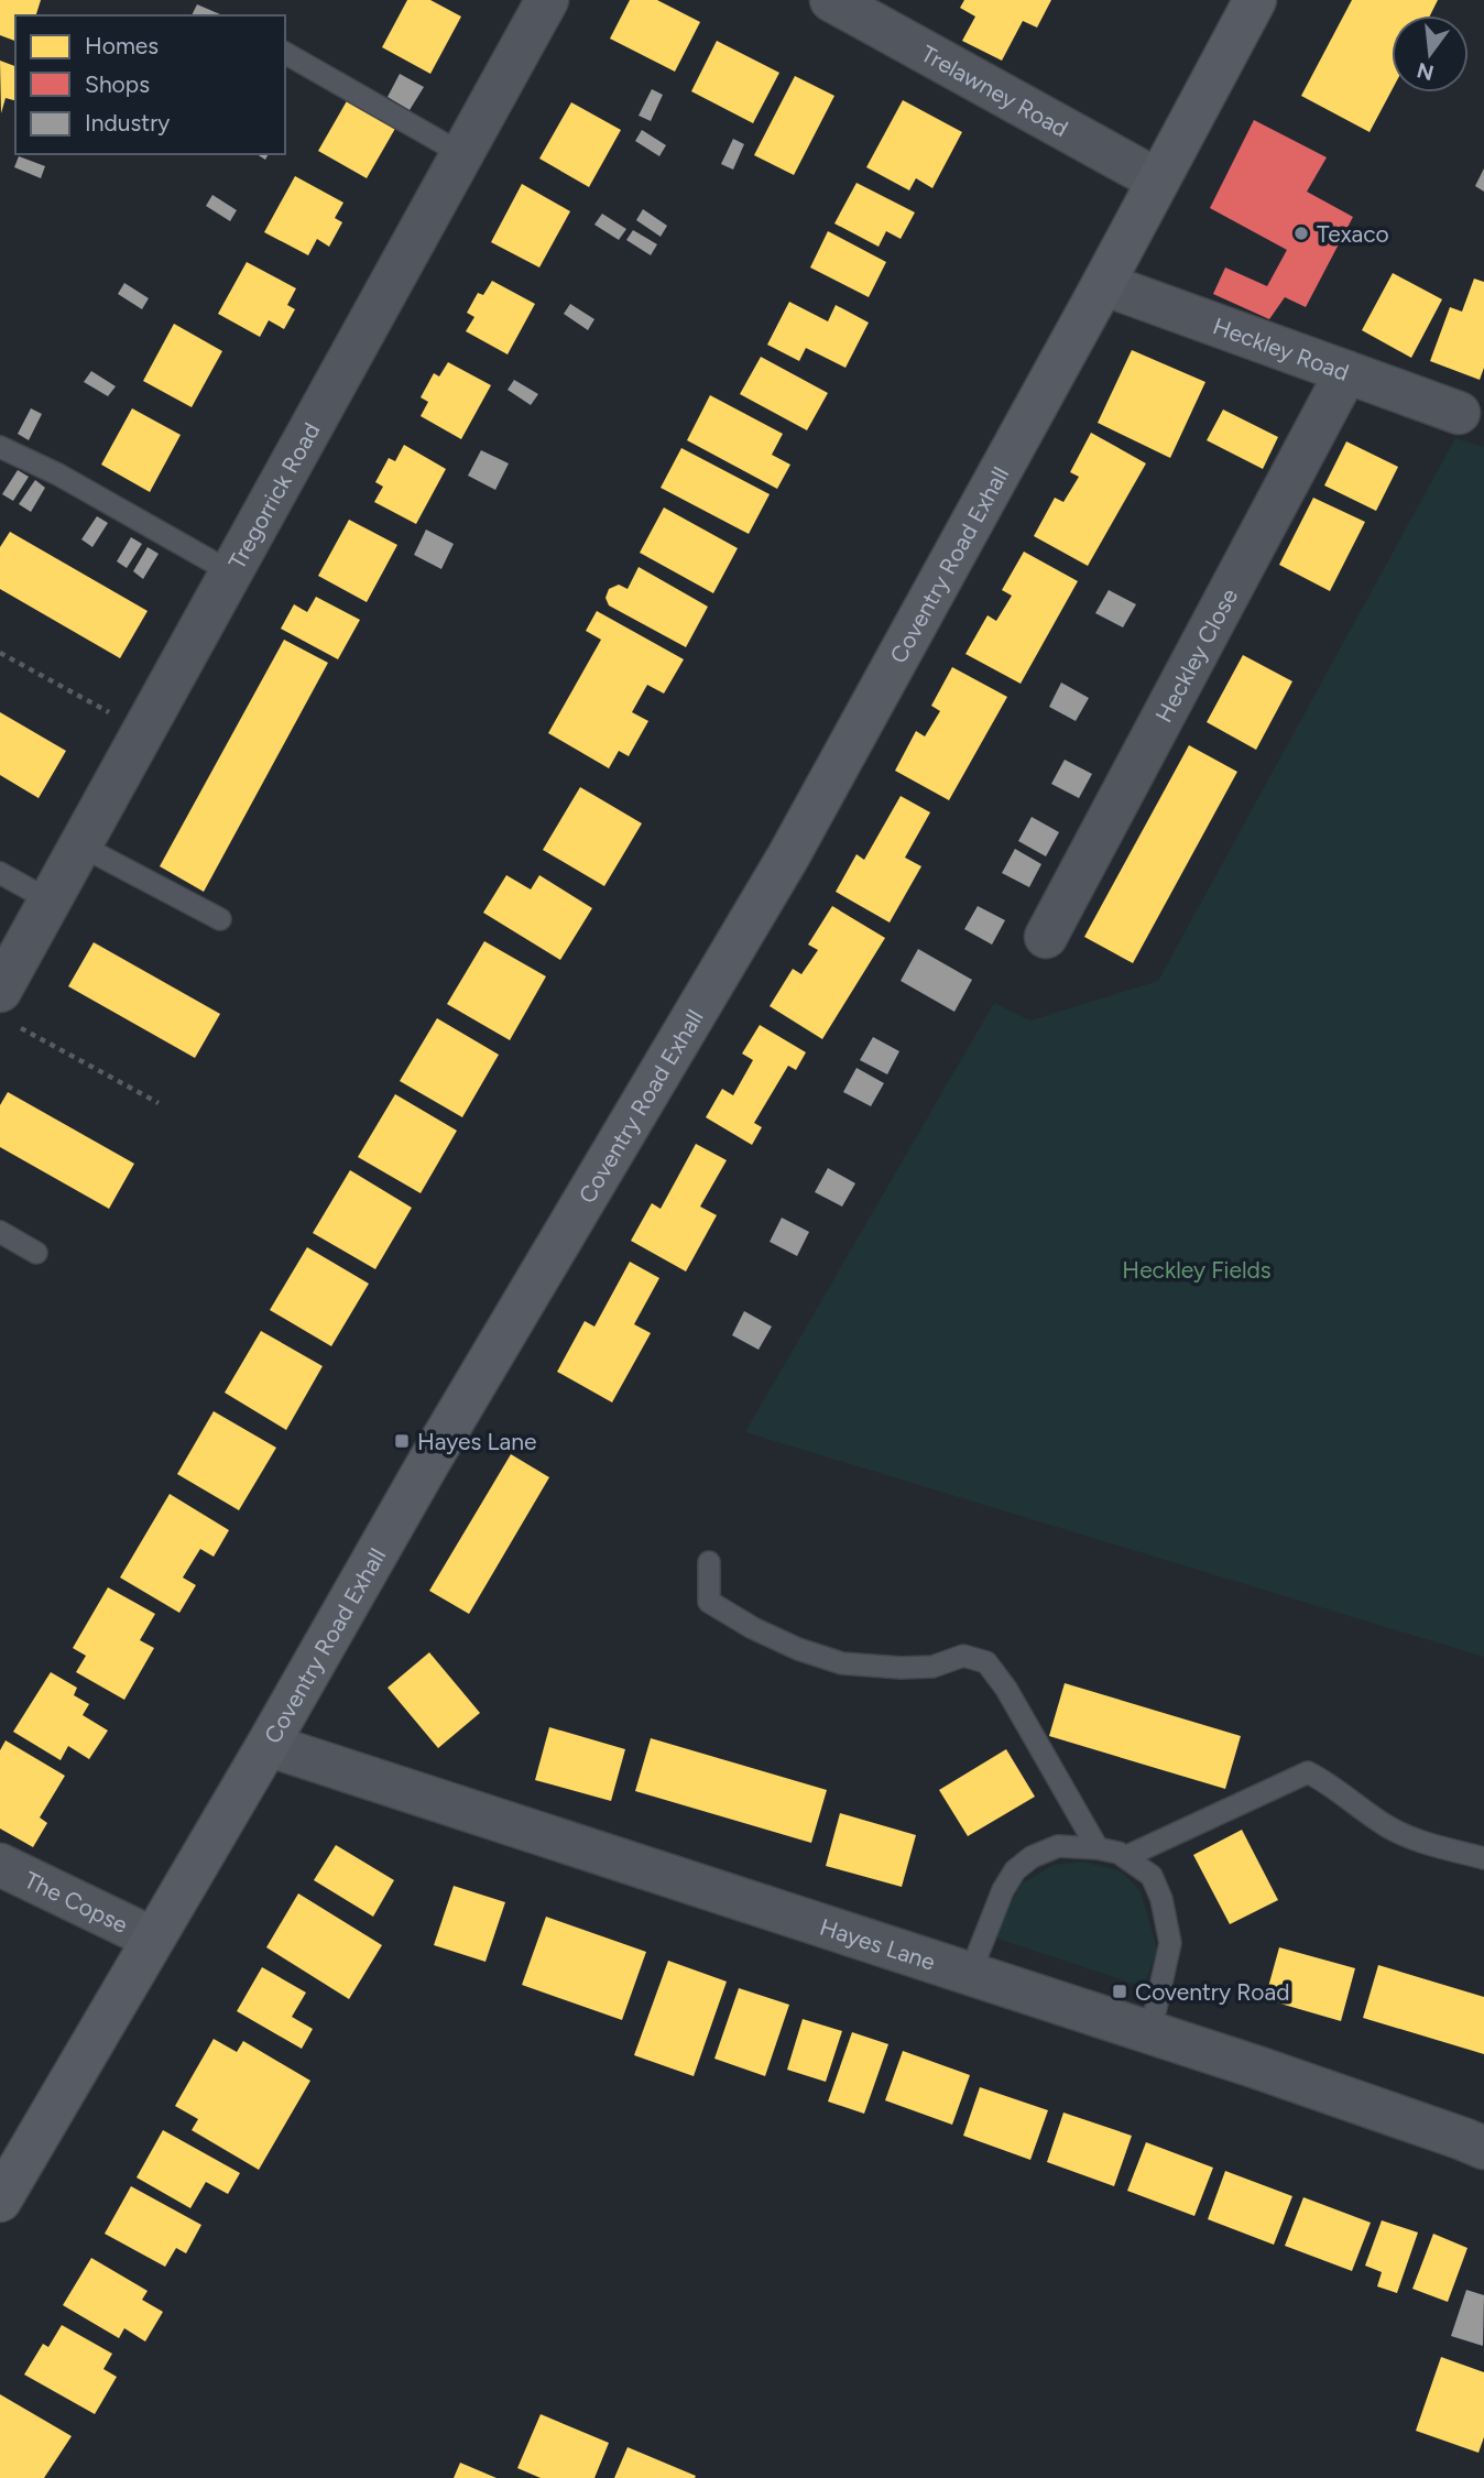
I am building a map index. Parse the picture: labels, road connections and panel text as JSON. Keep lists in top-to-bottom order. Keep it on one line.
{"streets":{"main road":["Coventry Road Exhall"],"street":["Trelawney Road","Heckley Road","Tregorrick Road","Heckley Close","The Copse","Hayes Lane"]},"crossings":[["Trelawney Road","Coventry Road Exhall"],["Heckley Road","Coventry Road Exhall"],["Heckley Road","Heckley Close"],["Coventry Road Exhall","The Copse"],["Coventry Road Exhall","Hayes Lane"]],"parks":["Heckley Fields"],"places":{"other":["Texaco"],"transit":["Hayes Lane","Coventry Road"]},"legend":["Homes","Shops","Industry"],"north":"bottom"}
